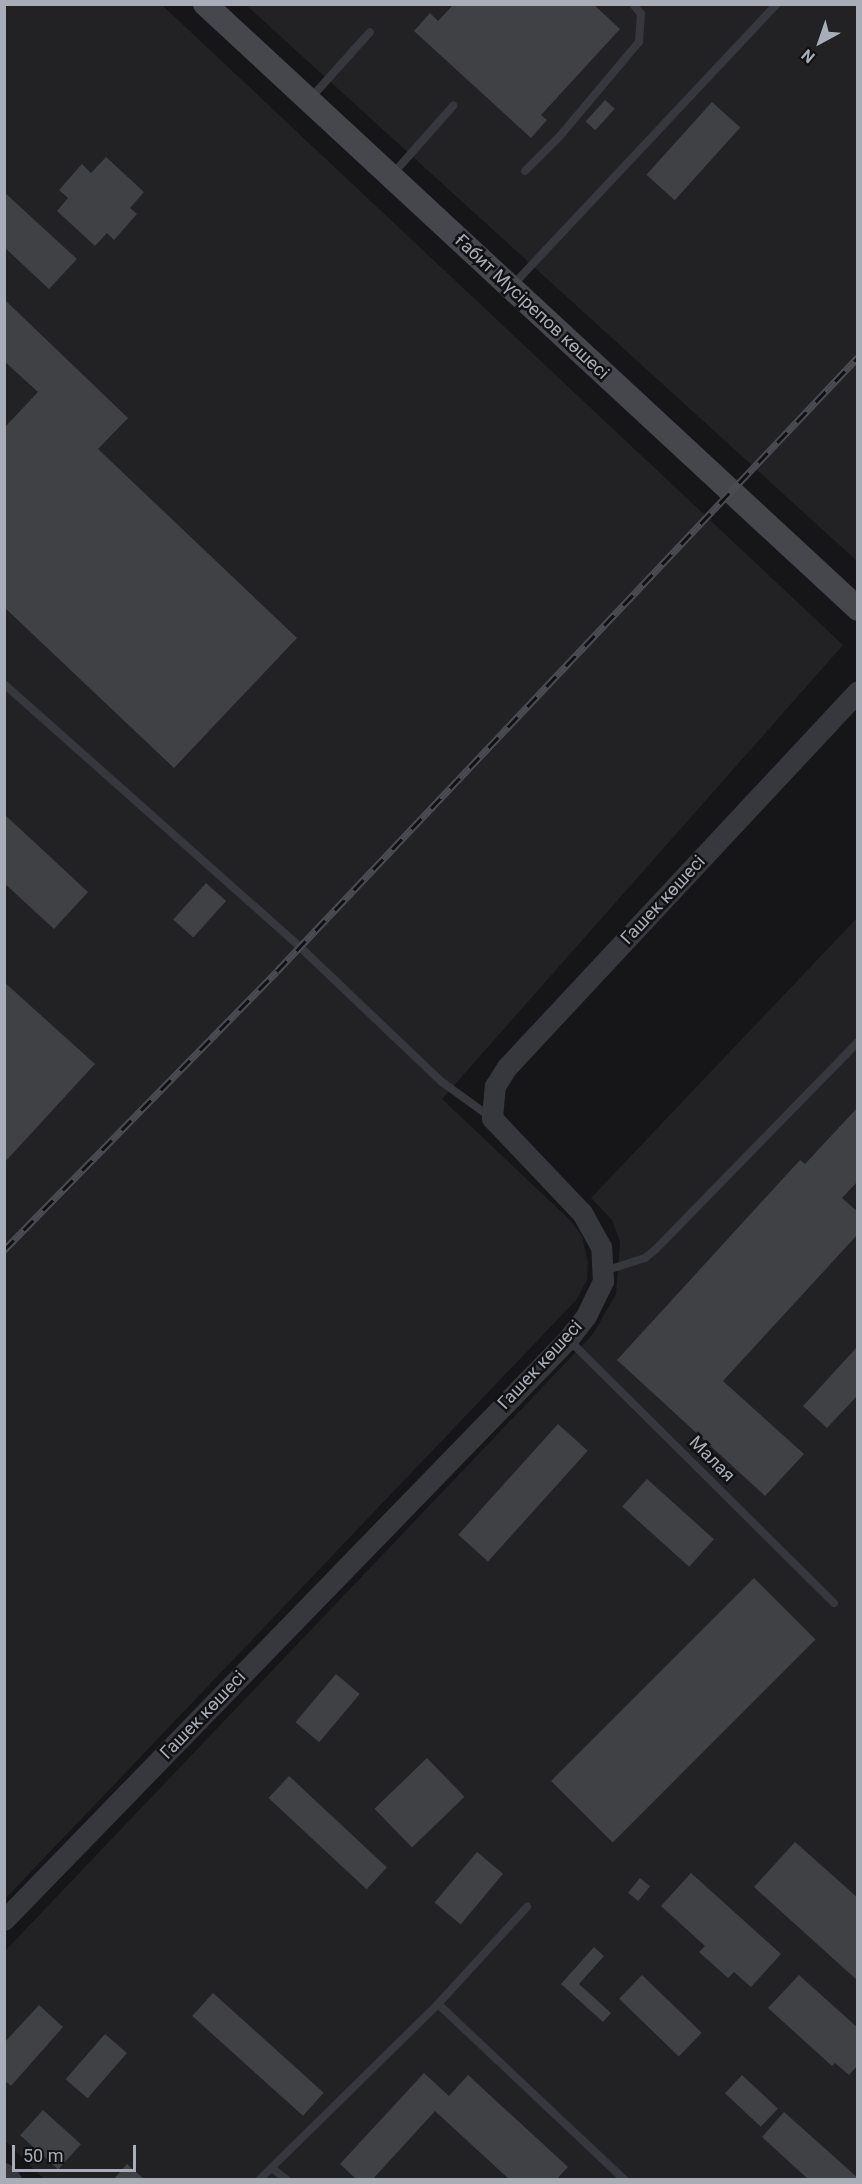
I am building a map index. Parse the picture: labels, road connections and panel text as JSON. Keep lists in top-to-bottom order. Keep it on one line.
{"streets":{"main road":["Ғабит Мүсірепов көшесі"],"street":["Гашек көшесі"],"lane":["Малая"]},"crossings":[["Гашек көшесі","Малая"]],"scale_bar":"50 m","north":"bottom left"}
